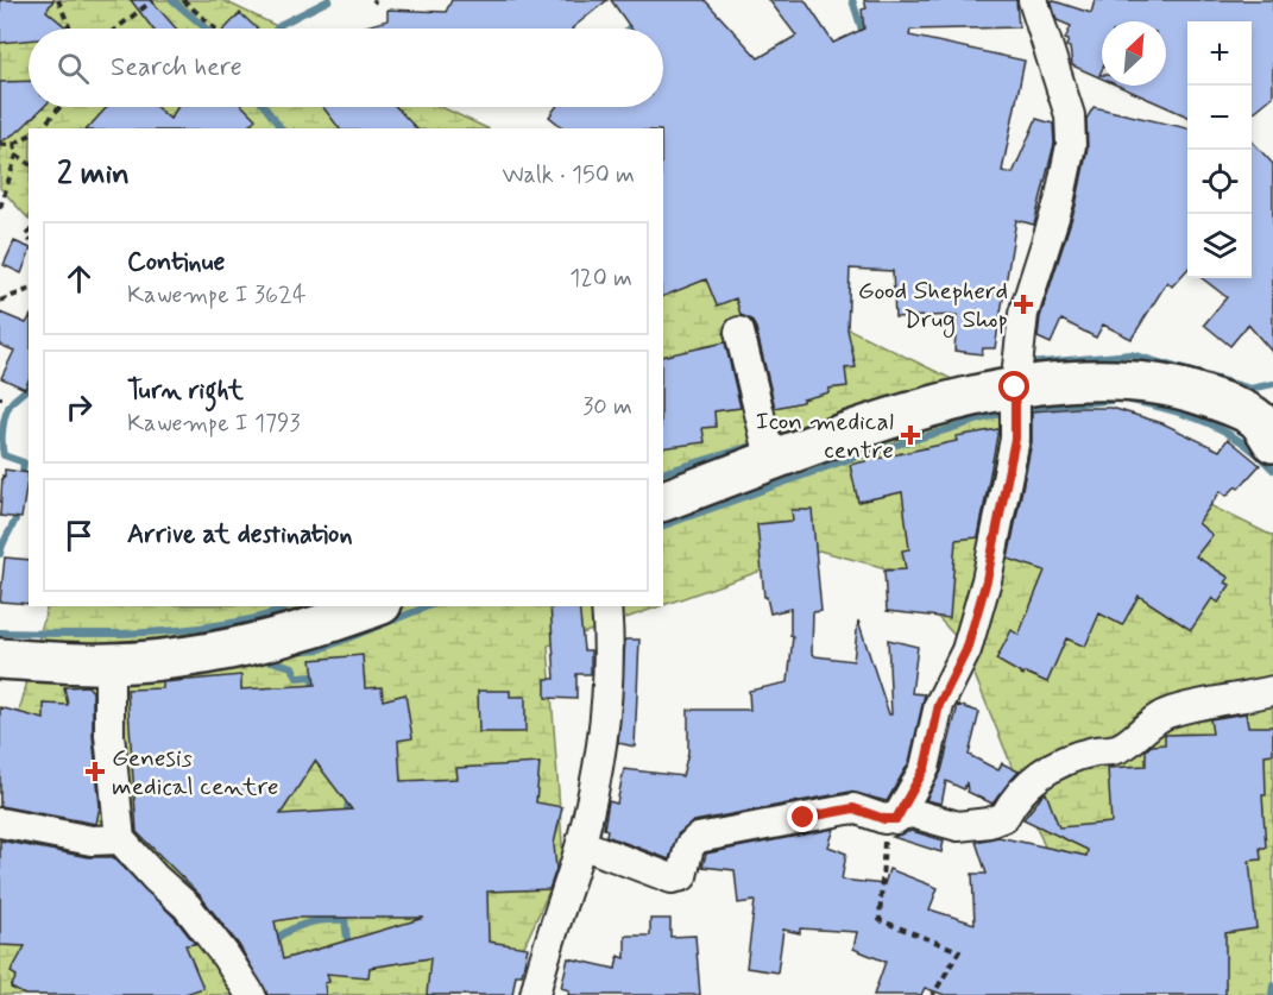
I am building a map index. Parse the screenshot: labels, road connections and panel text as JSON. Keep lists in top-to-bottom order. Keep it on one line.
{"places":{"health":["Good Shepherd Drug Shop","Icon medical centre","Genesis medical centre"]},"north":"top right","page":{"map_buttons":["+","−"],"search":"Search here","heading":["2 min","Walk · 150 m"],"list":[["Continue","Kawempe I 3624","120 m"],["Turn right","Kawempe I 1793","30 m"],"Arrive at destination"]}}
